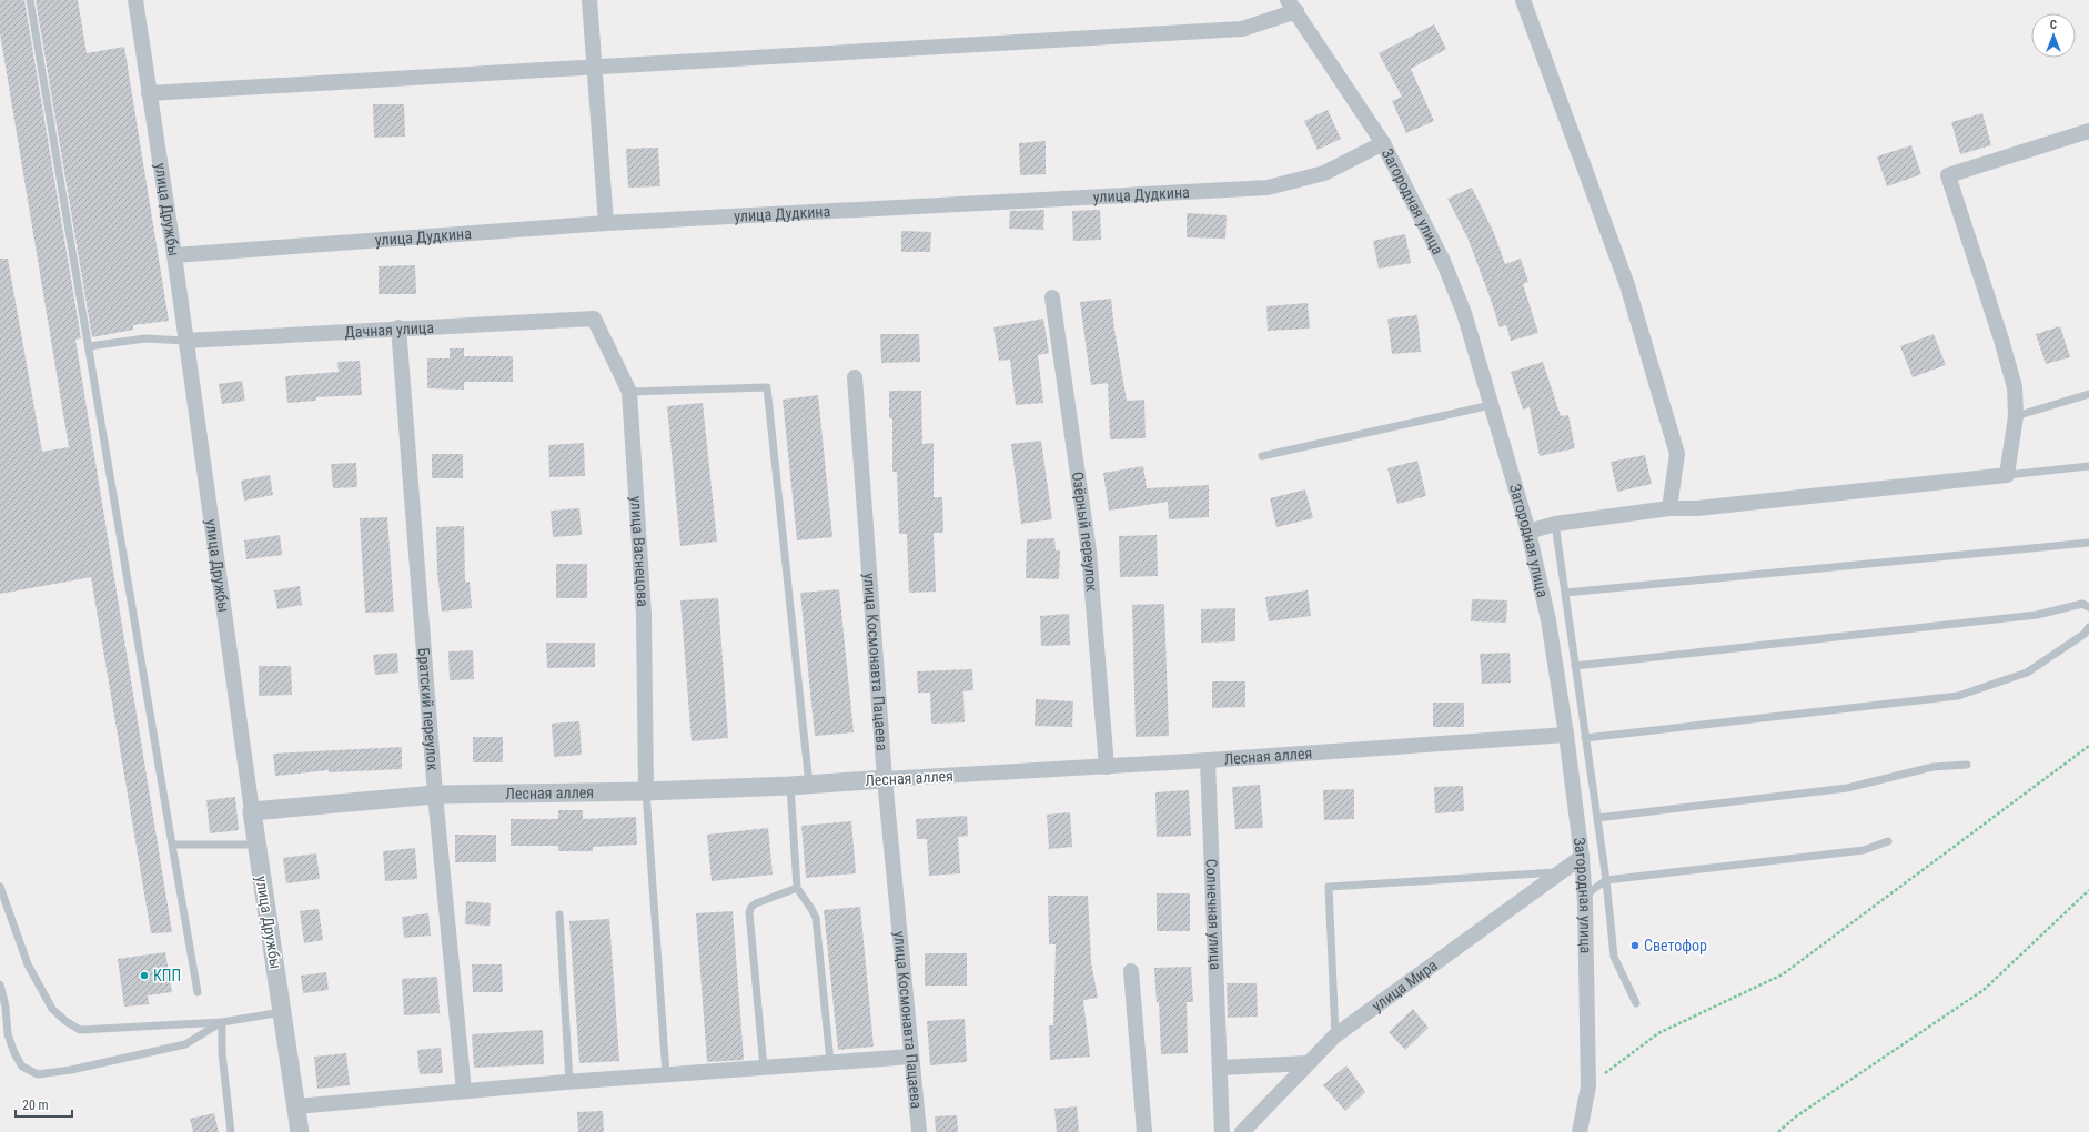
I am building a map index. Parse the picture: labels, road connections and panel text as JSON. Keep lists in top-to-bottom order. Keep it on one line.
{"streets":{"street":["улица Дудкина","Загородная улица","улица Дружбы","Дачная улица","Озёрный переулок","улица Васнецова","улица Космонавта Пацаева","Братский переулок","Лесная аллея","Солнечная улица","улица Мира"]},"crossings":[["улица Дудкина","Загородная улица"],["улица Дудкина","улица Дружбы"],["Загородная улица","Лесная аллея"],["Загородная улица","улица Мира"],["улица Дружбы","Дачная улица"],["улица Дружбы","Лесная аллея"],["Дачная улица","улица Васнецова"],["Дачная улица","Братский переулок"],["Озёрный переулок","Лесная аллея"],["улица Васнецова","Лесная аллея"],["улица Космонавта Пацаева","Лесная аллея"],["Братский переулок","Лесная аллея"],["Лесная аллея","Солнечная улица"]],"places":["Светофор","КПП"],"scale_bar":"20 m","north":"top"}
